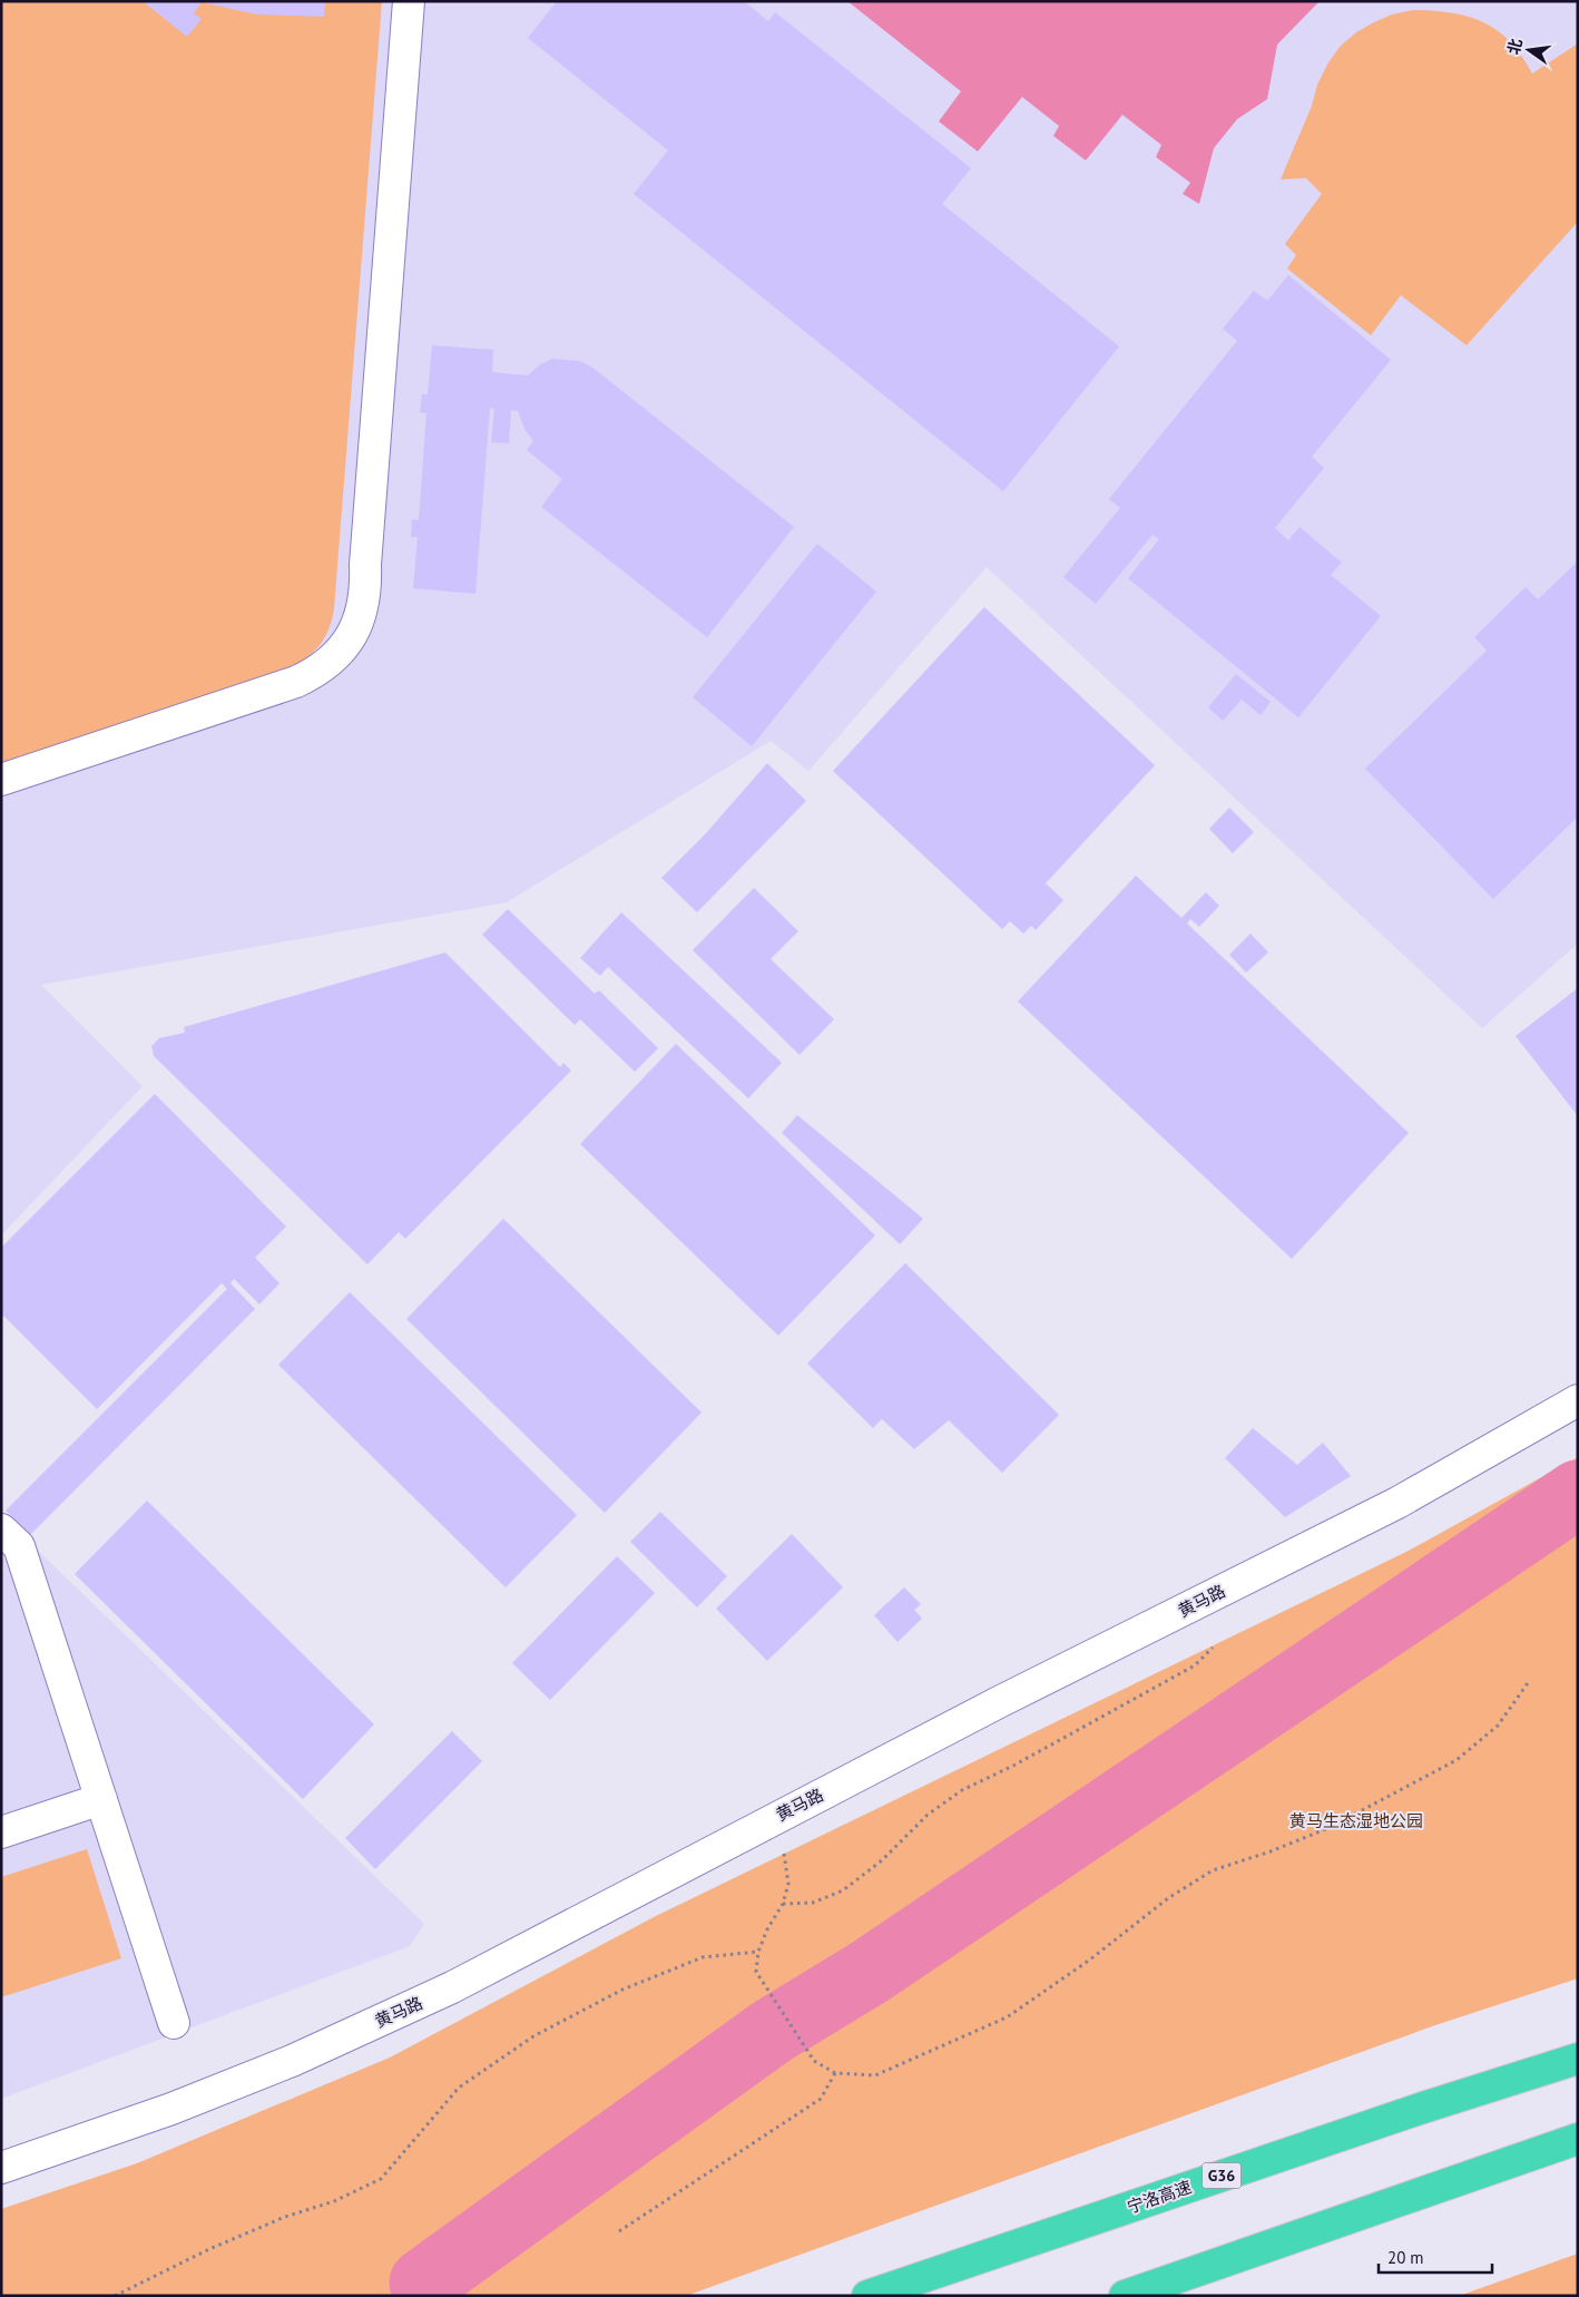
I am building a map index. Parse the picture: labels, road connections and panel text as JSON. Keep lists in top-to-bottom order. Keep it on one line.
{"streets":{"highway":["G36","宁洛高速"],"street":["黄马路"]},"parks":["黄马生态湿地公园"],"scale_bar":"20 m","north":"left"}
